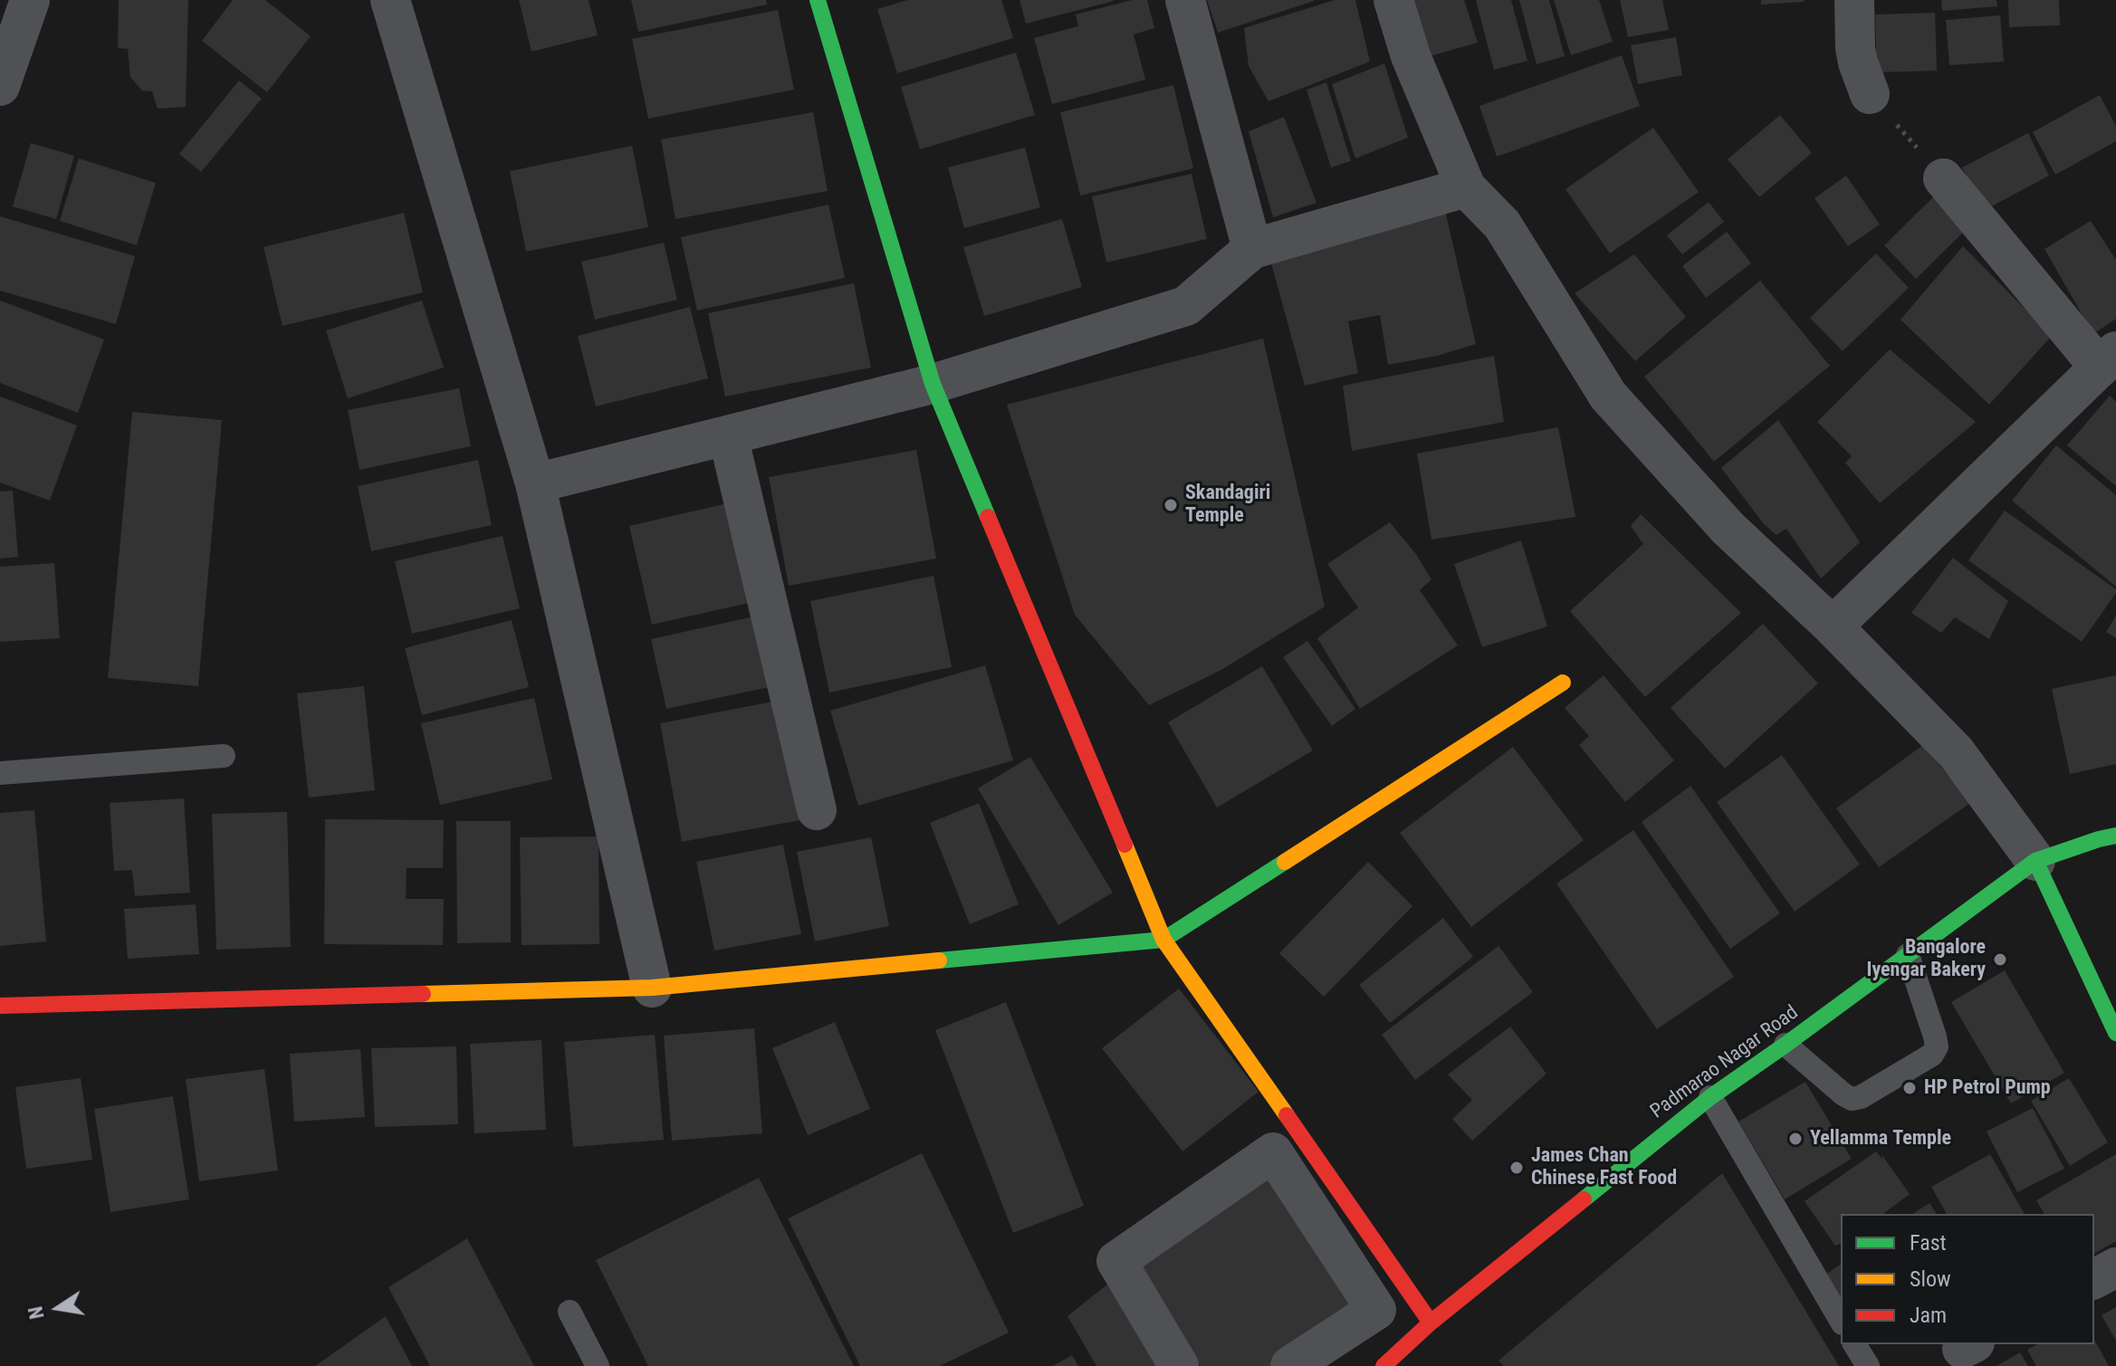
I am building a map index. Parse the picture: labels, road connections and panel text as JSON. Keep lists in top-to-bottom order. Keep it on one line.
{"streets":{"street":["Padmarao Nagar Road"]},"places":["Skandagiri Temple","Bangalore Iyengar Bakery","HP Petrol Pump","Yellamma Temple","James Chan Chinese Fast Food"],"legend":["Fast","Slow","Jam"],"north":"left"}
